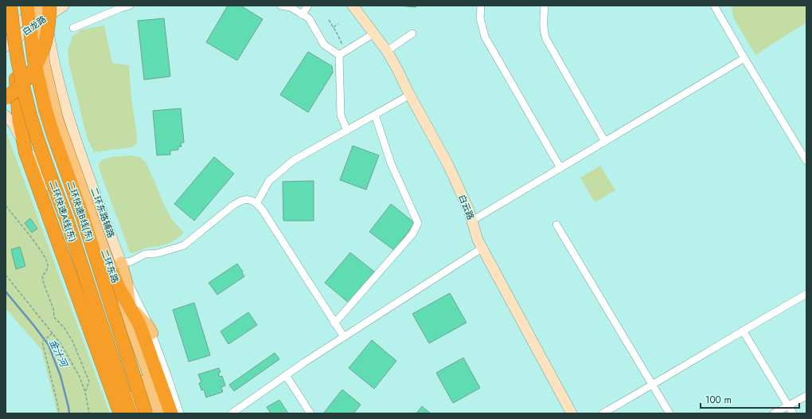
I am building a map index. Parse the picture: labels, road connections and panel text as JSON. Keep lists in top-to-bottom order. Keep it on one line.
{"streets":{"highway":["二环快速A线(东)","二环快速B线(东)"],"main road":["二环东路"],"street":["白龙路","白云路"]},"crossings":[["白龙路","二环东路"],["二环快速B线(东)","二环东路"]],"water":["金汁河"],"scale_bar":"100 m"}
